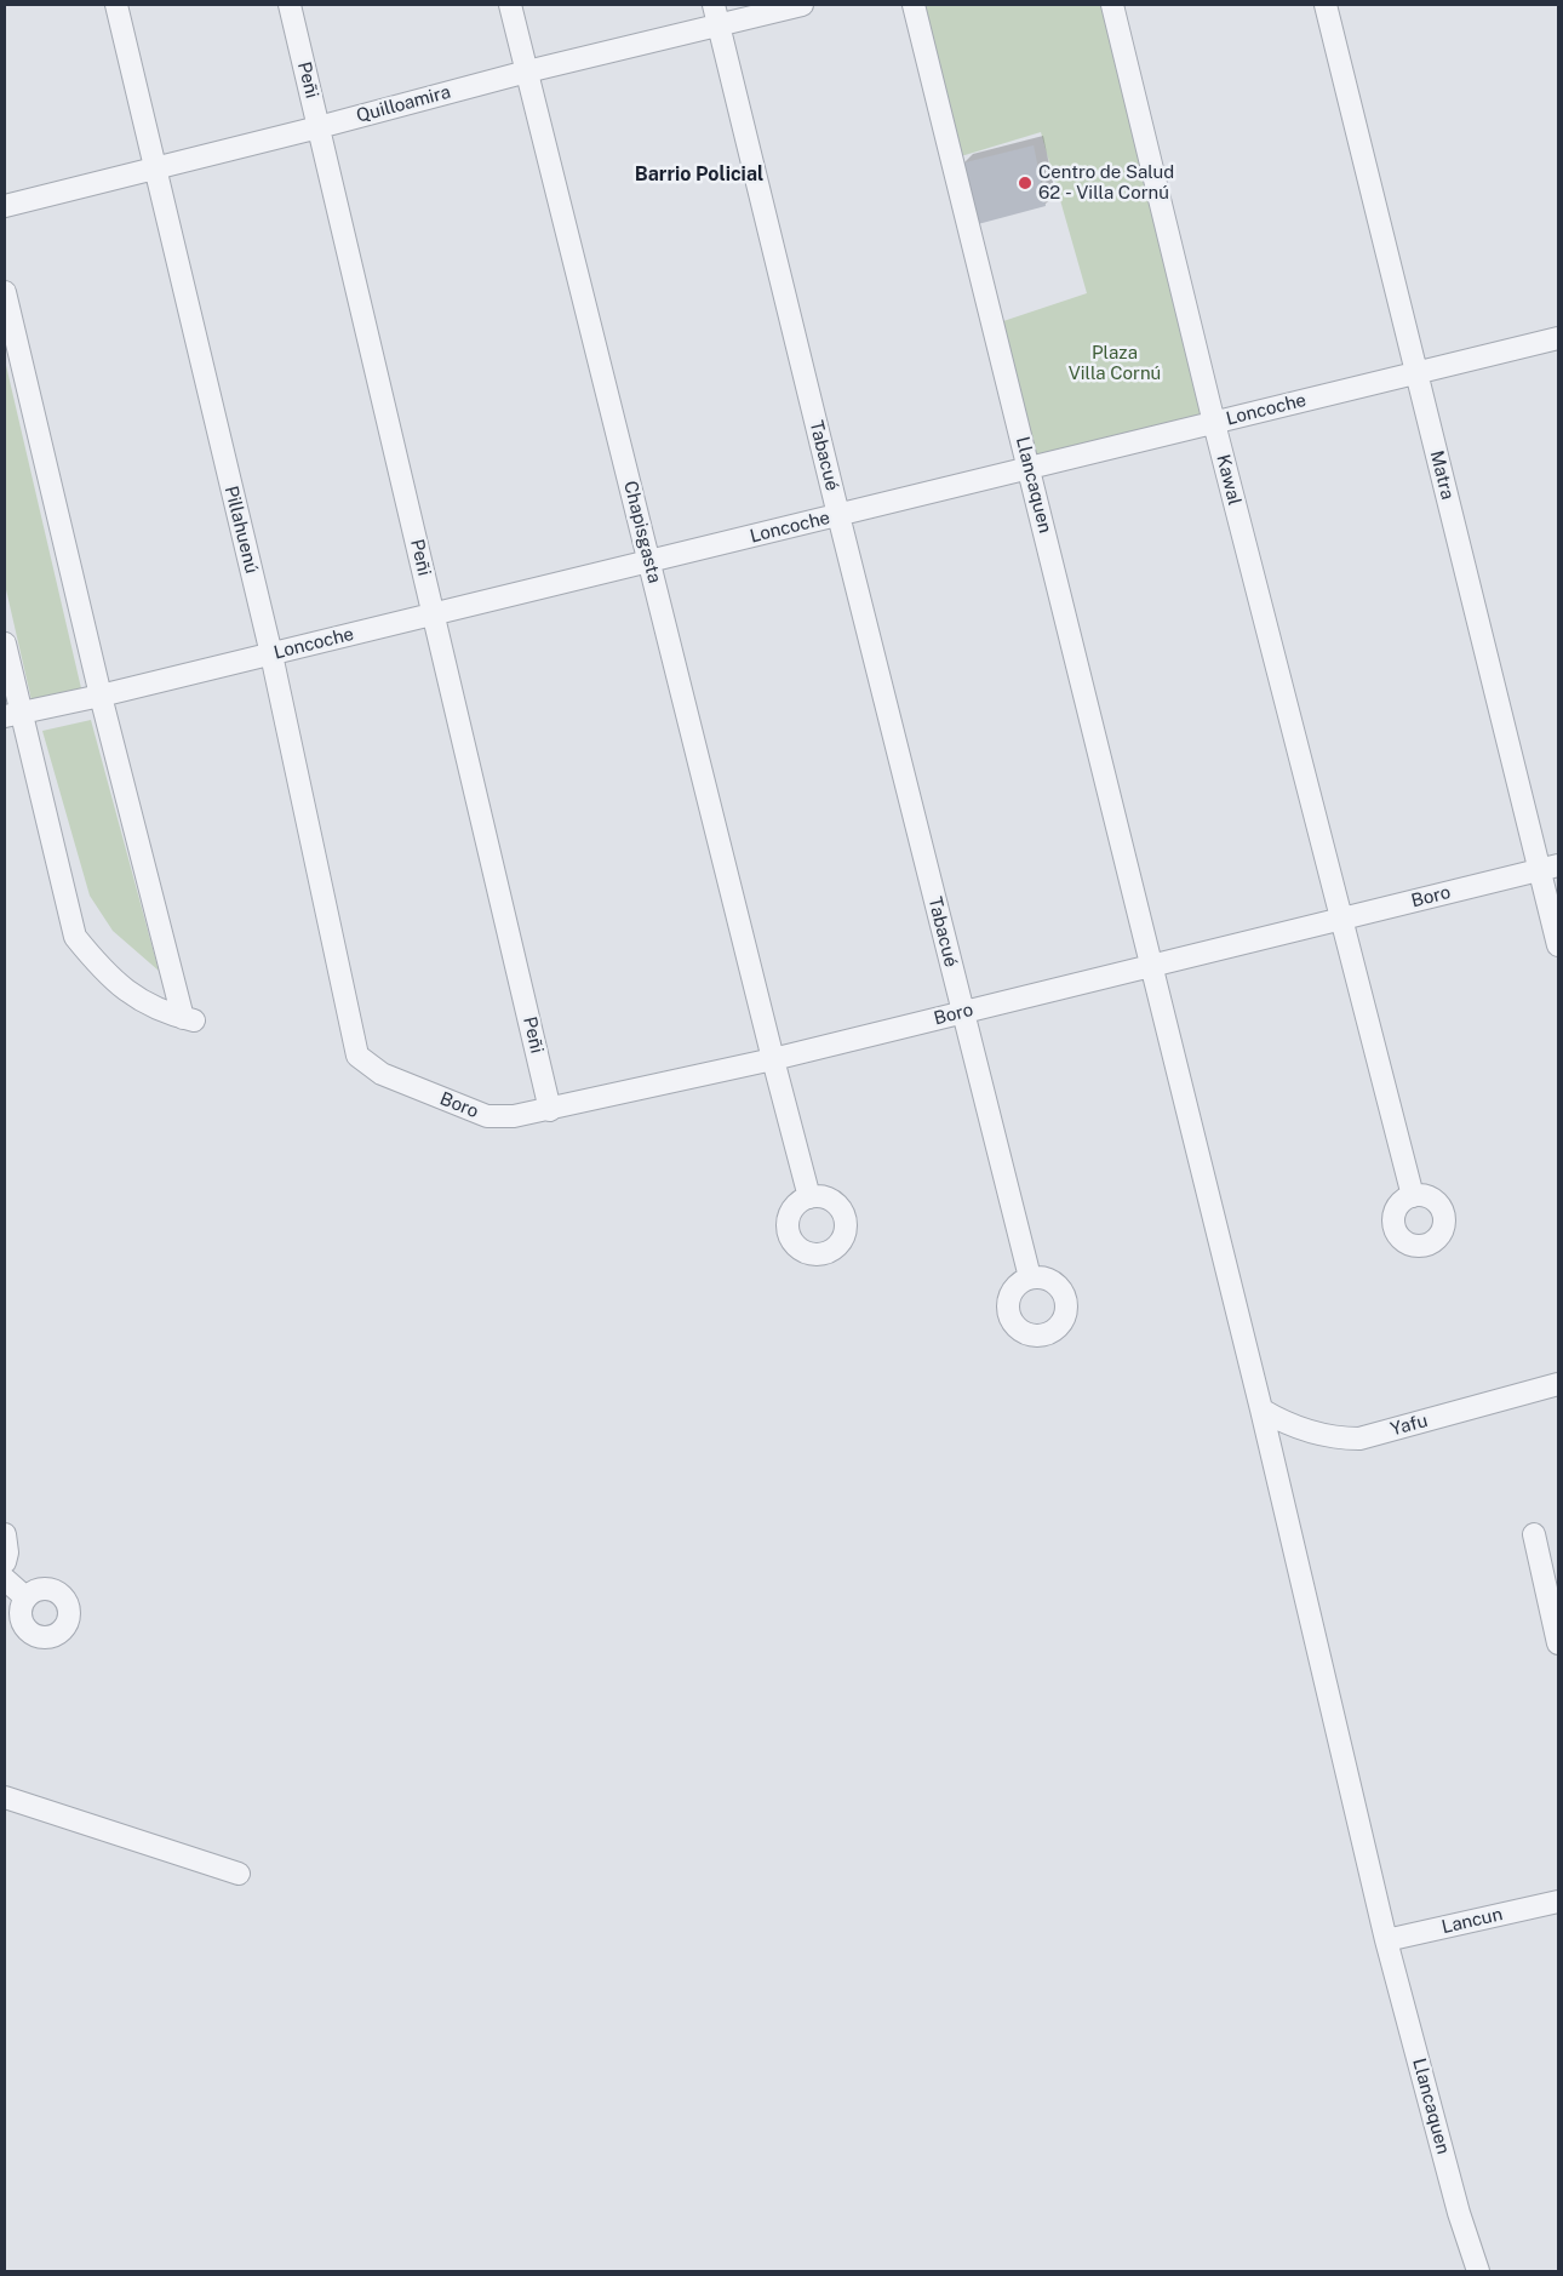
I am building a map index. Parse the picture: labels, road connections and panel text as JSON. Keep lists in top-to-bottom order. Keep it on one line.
{"streets":{"street":["Peñi","Quilloamira","Loncoche","Tabacué","Matra","Kawal","Llancaquen","Pillahuenú","Chapisgasta","Boro","Yafu","Lancun"]},"crossings":[["Peñi","Quilloamira"],["Peñi","Loncoche"],["Peñi","Boro"],["Quilloamira","Tabacué"],["Quilloamira","Pillahuenú"],["Quilloamira","Chapisgasta"],["Loncoche","Tabacué"],["Loncoche","Matra"],["Loncoche","Kawal"],["Loncoche","Llancaquen"],["Loncoche","Pillahuenú"],["Loncoche","Chapisgasta"],["Tabacué","Boro"],["Matra","Boro"],["Kawal","Boro"],["Llancaquen","Boro"],["Llancaquen","Yafu"],["Llancaquen","Lancun"],["Pillahuenú","Boro"],["Chapisgasta","Boro"]],"districts":["Barrio Policial"],"parks":["Plaza Villa Cornú"],"places":["Centro de Salud 62 - Villa Cornú"]}
